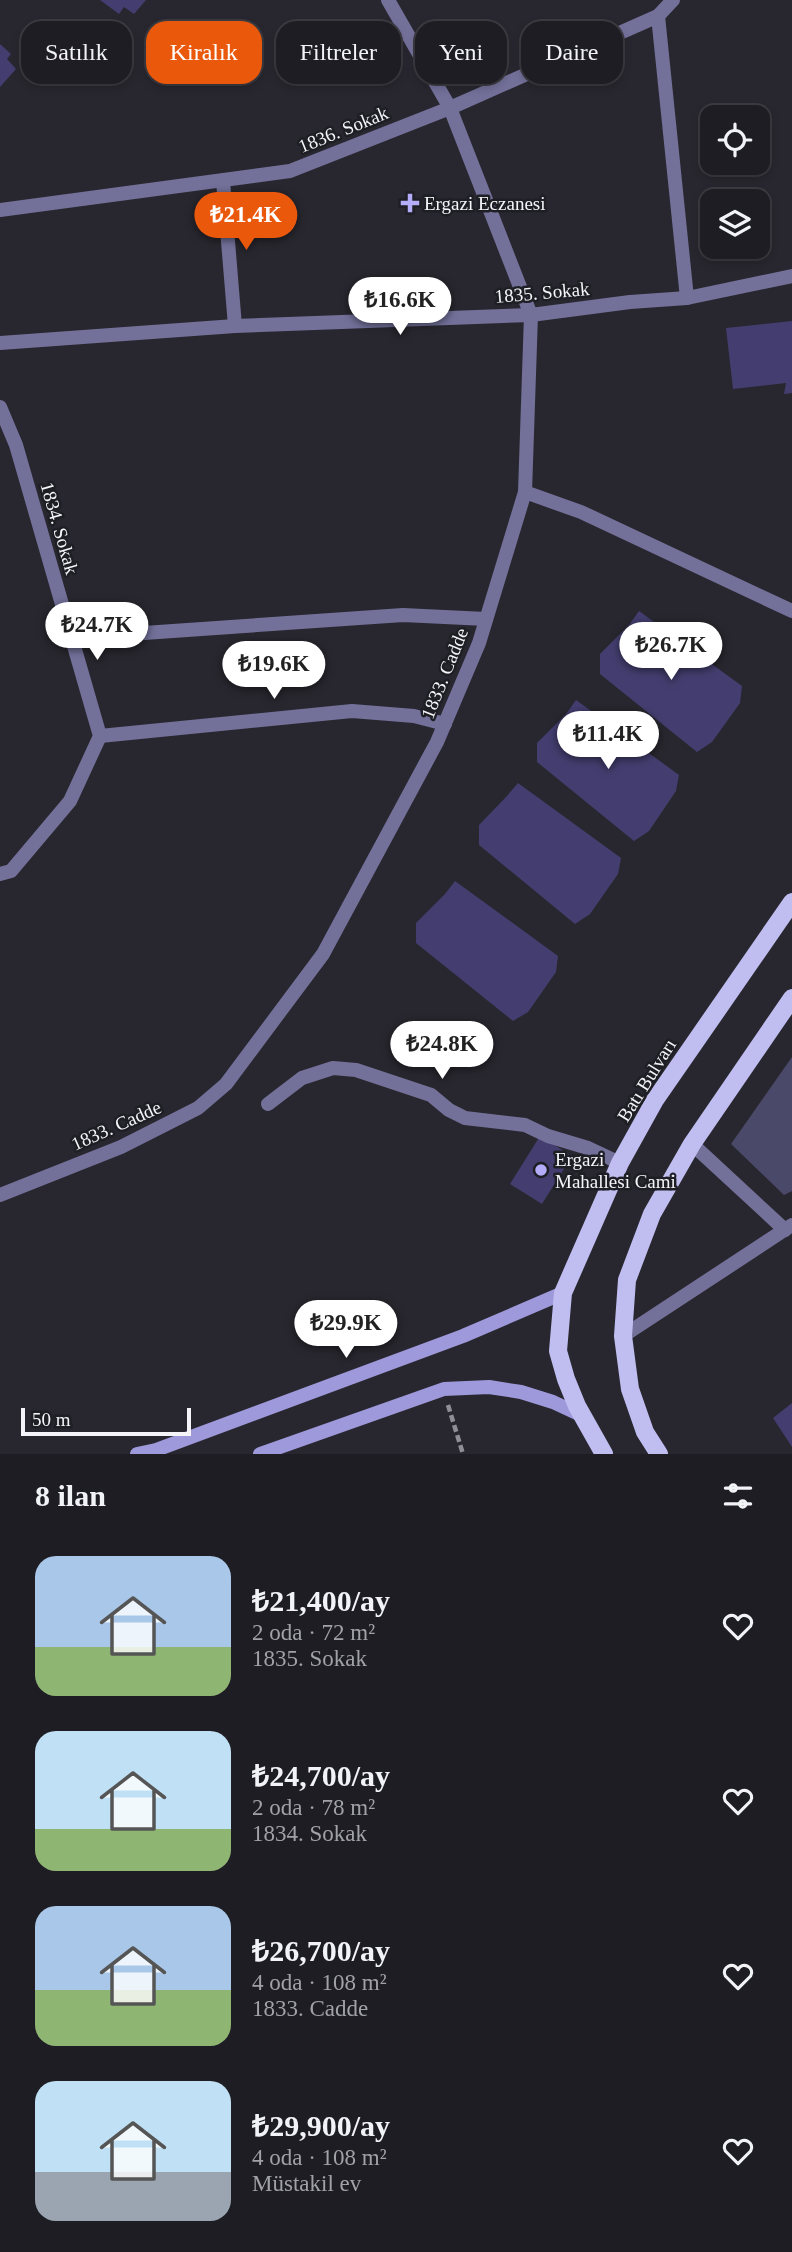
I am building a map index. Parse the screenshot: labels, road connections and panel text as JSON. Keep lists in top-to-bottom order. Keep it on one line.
{"streets":{"main road":["Batı Bulvarı"],"street":["1836. Sokak","1835. Sokak","1834. Sokak","1833. Cadde"]},"crossings":[["1836. Sokak","1833. Cadde"],["1835. Sokak","1833. Cadde"]],"places":{"health":["Ergazi Eczanesi"],"other":["Ergazi Mahallesi Cami"]},"scale_bar":"50 m","page":{"chip":["Satılık","Kiralık","Filtreler","Yeni","Daire"],"price":["₺21.4K","₺16.6K","₺24.7K","₺26.7K","₺19.6K","₺11.4K","₺24.8K","₺29.9K"],"scale":"50 m","heading":"8 ilan","list":[{"name":"₺21,400/ay","note":"2 oda · 72 m² · 1835. Sokak"},{"name":"₺24,700/ay","note":"2 oda · 78 m² · 1834. Sokak"},{"name":"₺26,700/ay","note":"4 oda · 108 m² · 1833. Cadde"},{"name":"₺29,900/ay","note":"4 oda · 108 m² · Müstakil ev"}]}}
